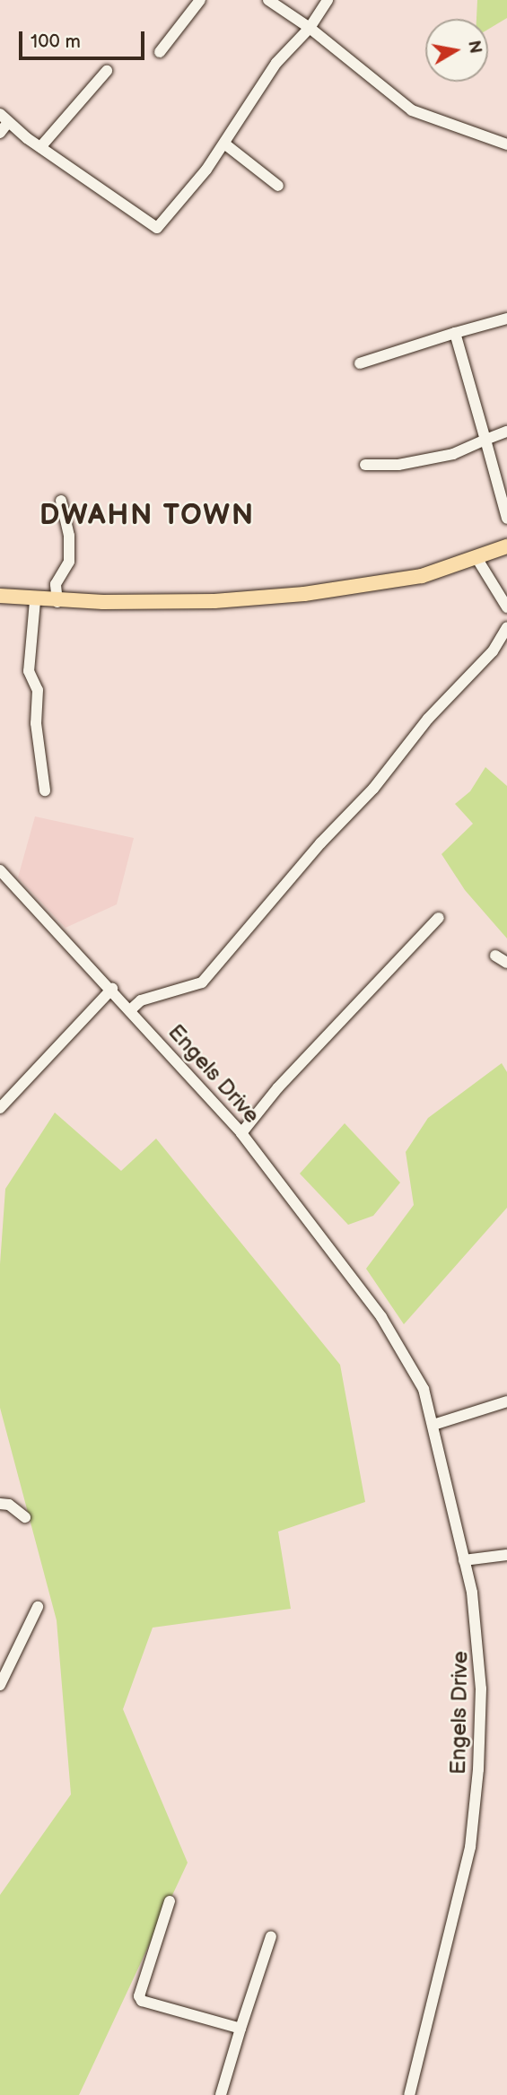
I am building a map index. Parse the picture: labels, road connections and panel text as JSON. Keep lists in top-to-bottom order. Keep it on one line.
{"streets":{"street":["Engels Drive"]},"districts":["DWAHN TOWN"],"scale_bar":"100 m","north":"right"}
